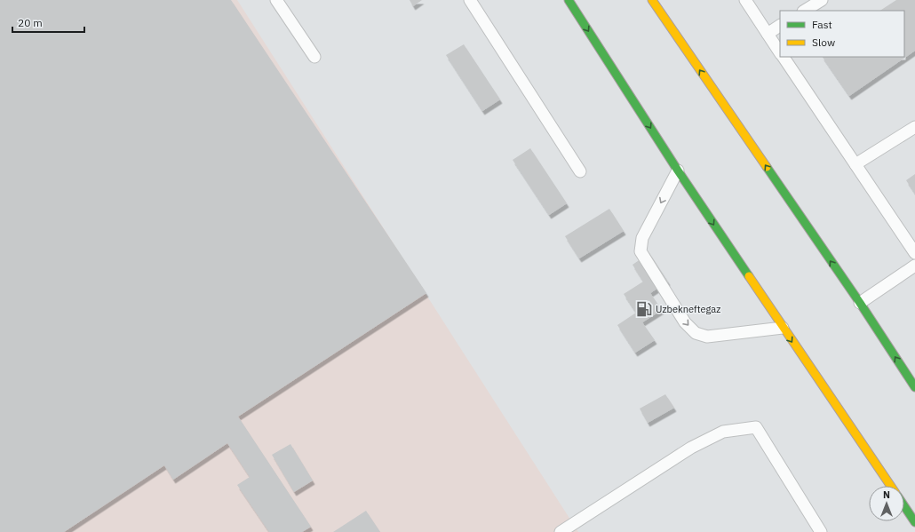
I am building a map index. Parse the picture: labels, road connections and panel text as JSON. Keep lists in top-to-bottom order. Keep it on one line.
{"places":{"fuel station":["Uzbekneftegaz"]},"legend":["Fast","Slow"],"scale_bar":"20 m","north":"top"}
